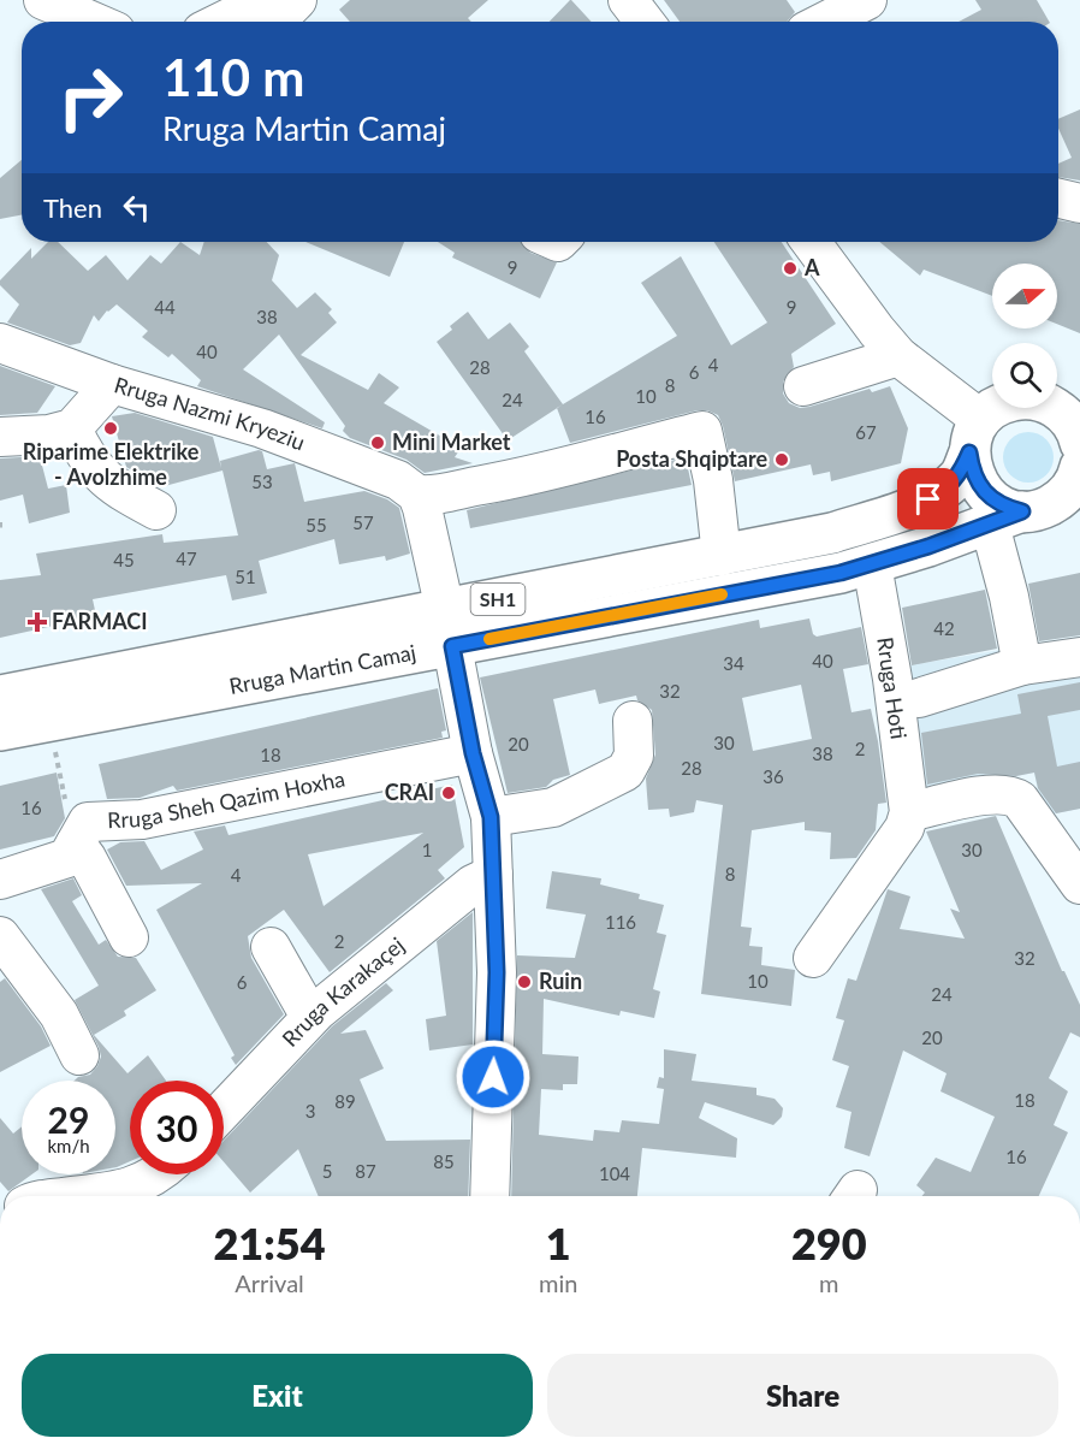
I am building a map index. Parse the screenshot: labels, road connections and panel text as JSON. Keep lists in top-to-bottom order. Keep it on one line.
{"streets":{"main road":["SH1","Rruga Martin Camaj"],"street":["Rruga Nazmi Kryeziu","Rruga Hoti","Rruga Sheh Qazim Hoxha","Rruga Karakaçej"]},"crossings":[["Rruga Martin Camaj","Rruga Hoti"]],"places":{"other":["A","Riparime Elektrike - Avolzhime","Mini Market","Posta Shqiptare","CRAI","Ruin"],"health":["FARMACI"]},"house_numbers":["9","44","9","38","40","4","28","6","8","10","24","16","67","53","57","55","47","45","51","42","40","34","32","30","20","2","38","18","28","36","16","1","30","8","4","116","2","32","10","6","24","20","18","89","3","16","85","5","87","104"],"north":"right","page":{"turn":["110 m","Rruga Martin Camaj"],"then":"Then","speed":"29 km/h","limit":"30","eta":["21:54","Arrival","1","min","290","m"],"buttons":["Exit","Share"]}}
